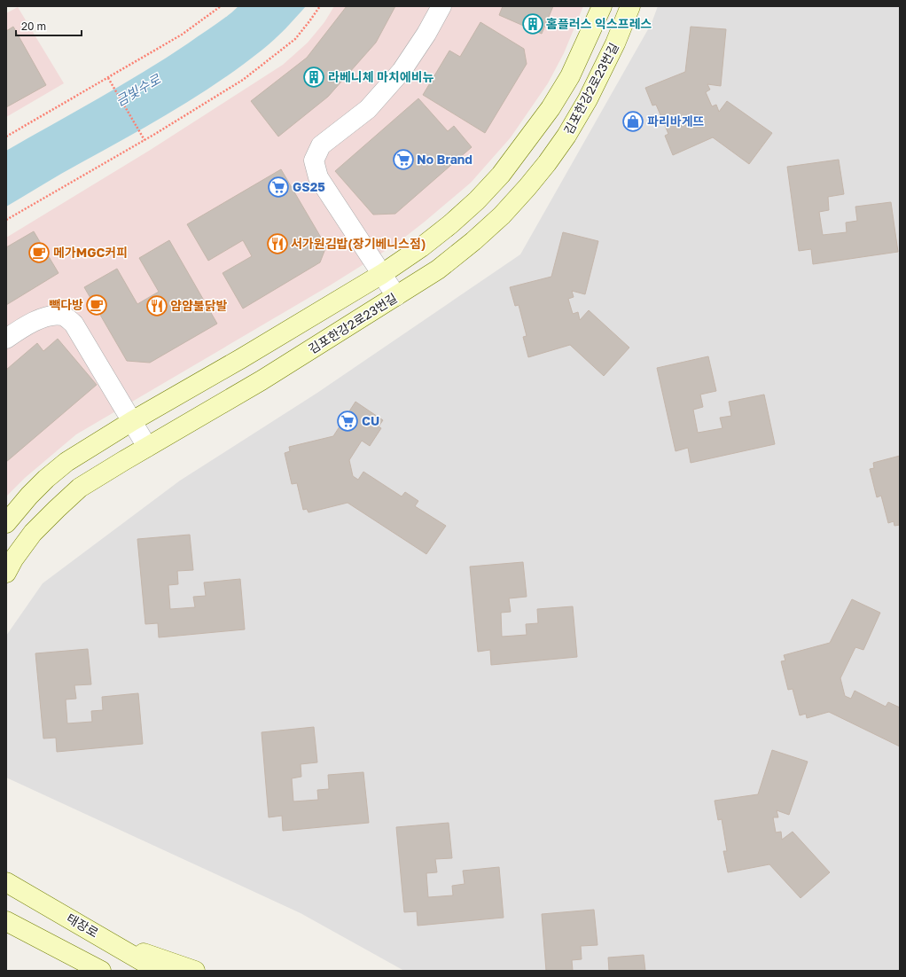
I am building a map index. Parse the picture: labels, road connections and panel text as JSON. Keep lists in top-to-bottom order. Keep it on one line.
{"streets":{"street":["김포한강2로23번길","태장로"]},"water":["금빛수로"],"places":{"building":["홈플러스 익스프레스","라베니체 마치에비뉴"],"shop":["파리바게뜨"],"supermarket":["No Brand","GS25","CU"],"restaurant":["서가원김밥(장기베니스점)","얌얌불닭발"],"cafe":["메가MGC커피","빽다방"]},"scale_bar":"20 m"}
